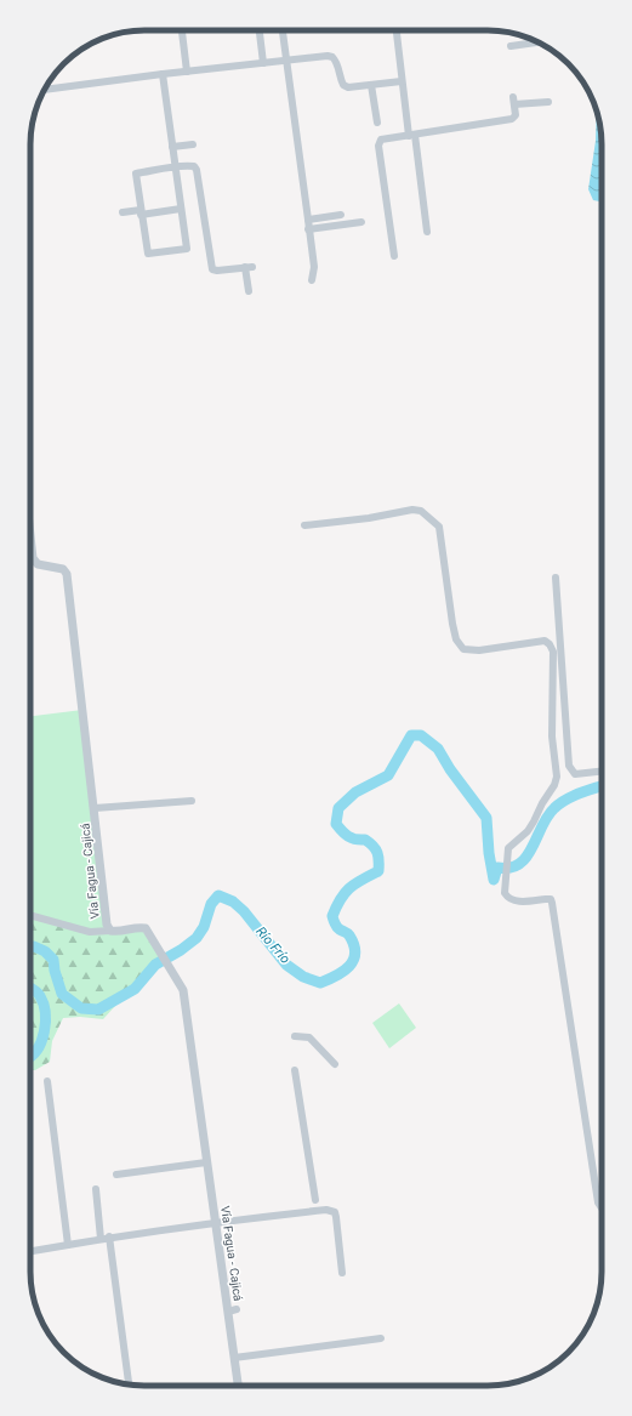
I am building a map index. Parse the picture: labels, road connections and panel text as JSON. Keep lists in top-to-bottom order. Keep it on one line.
{"streets":{"street":["Vía Fagua - Cajicá"]},"water":["Río Frío"]}
